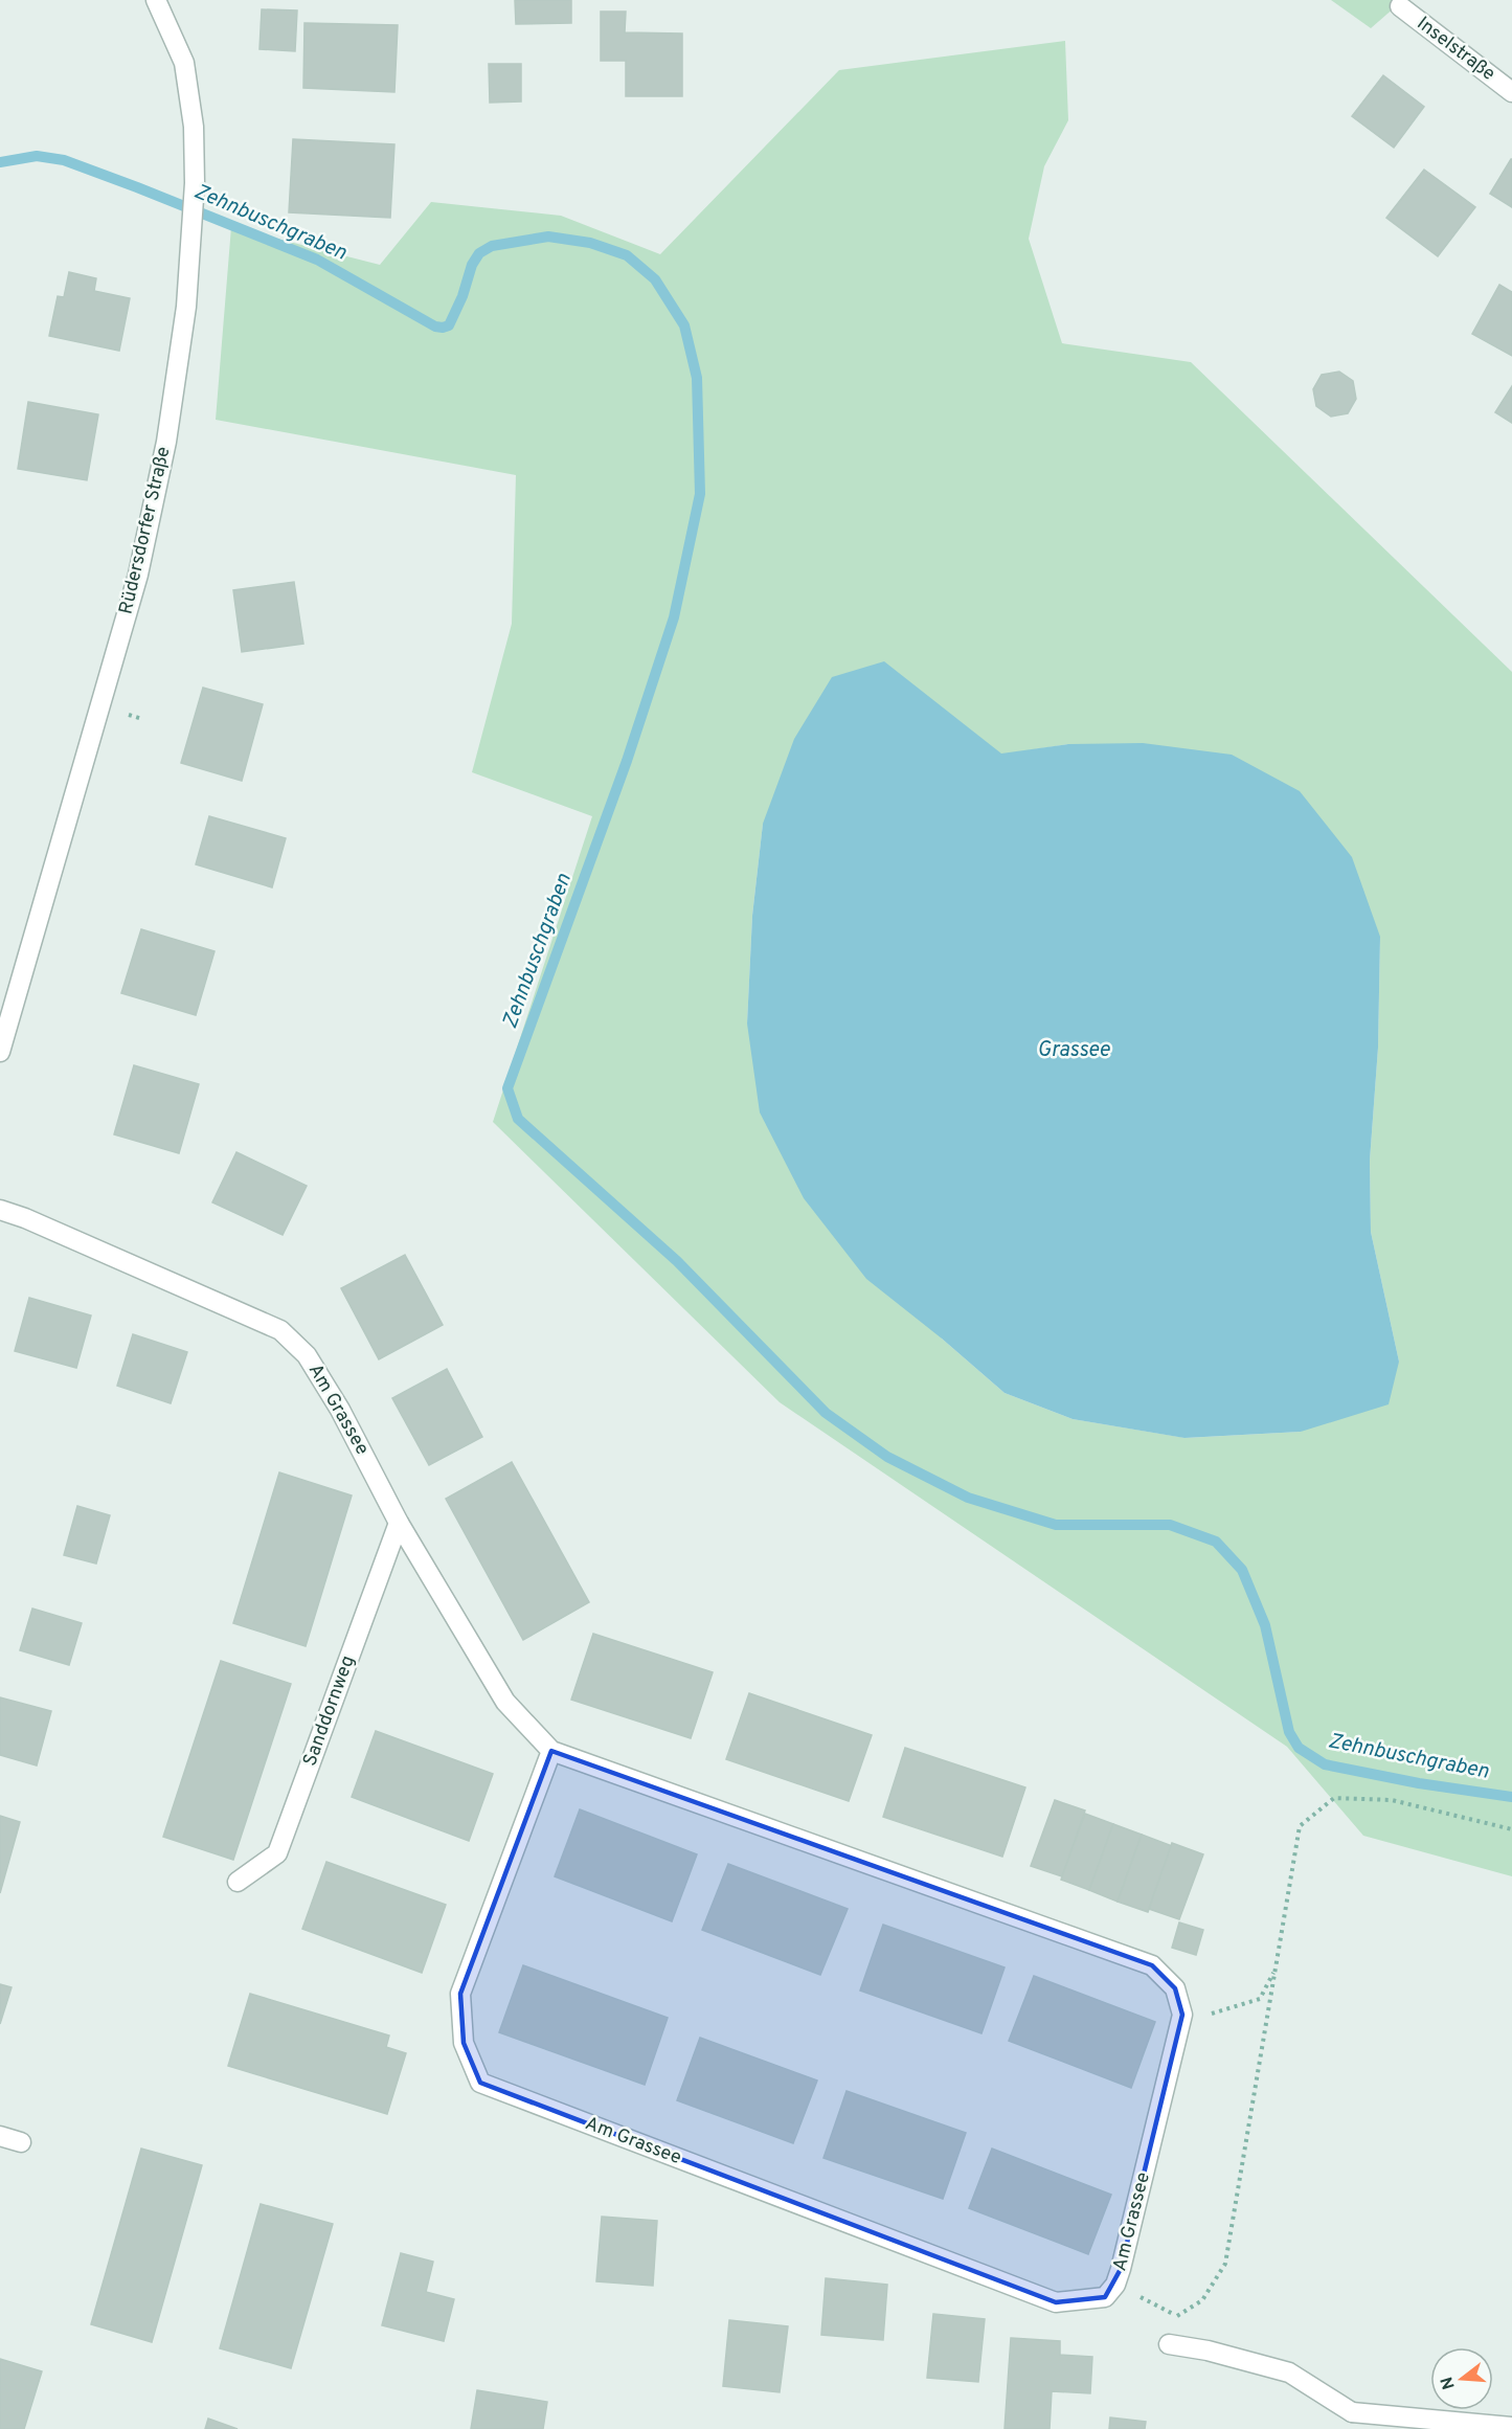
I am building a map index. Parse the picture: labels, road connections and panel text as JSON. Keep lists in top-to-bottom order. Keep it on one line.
{"streets":{"street":["Inselstraße","Rüdersdorfer Straße","Am Grassee","Sanddornweg"]},"crossings":[["Am Grassee","Sanddornweg"]],"water":["Zehnbuschgraben","Grassee"],"north":"left"}
